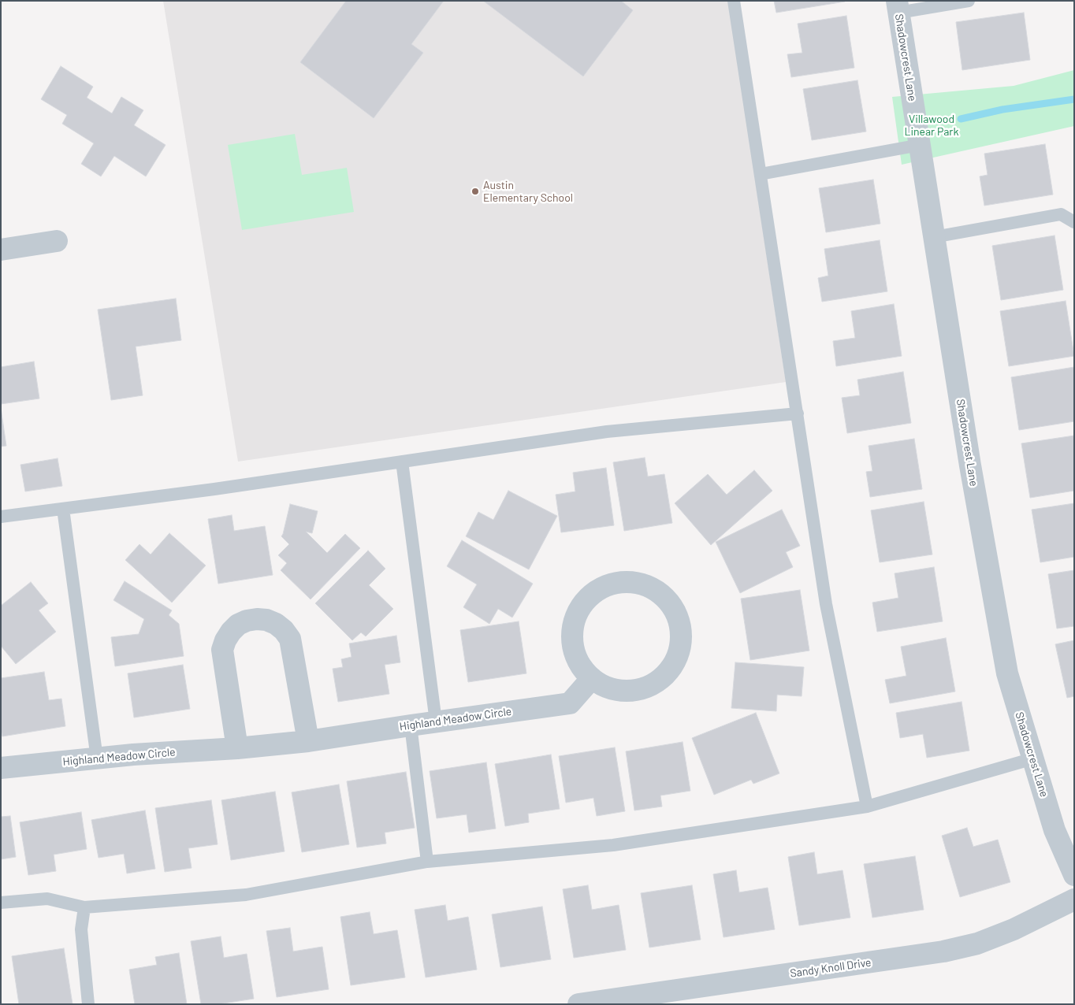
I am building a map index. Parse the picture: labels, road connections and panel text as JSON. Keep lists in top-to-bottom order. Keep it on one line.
{"streets":{"street":["Shadowcrest Lane","Highland Meadow Circle","Sandy Knoll Drive"]},"parks":["Villawood Linear Park"],"places":["Austin Elementary School"]}
